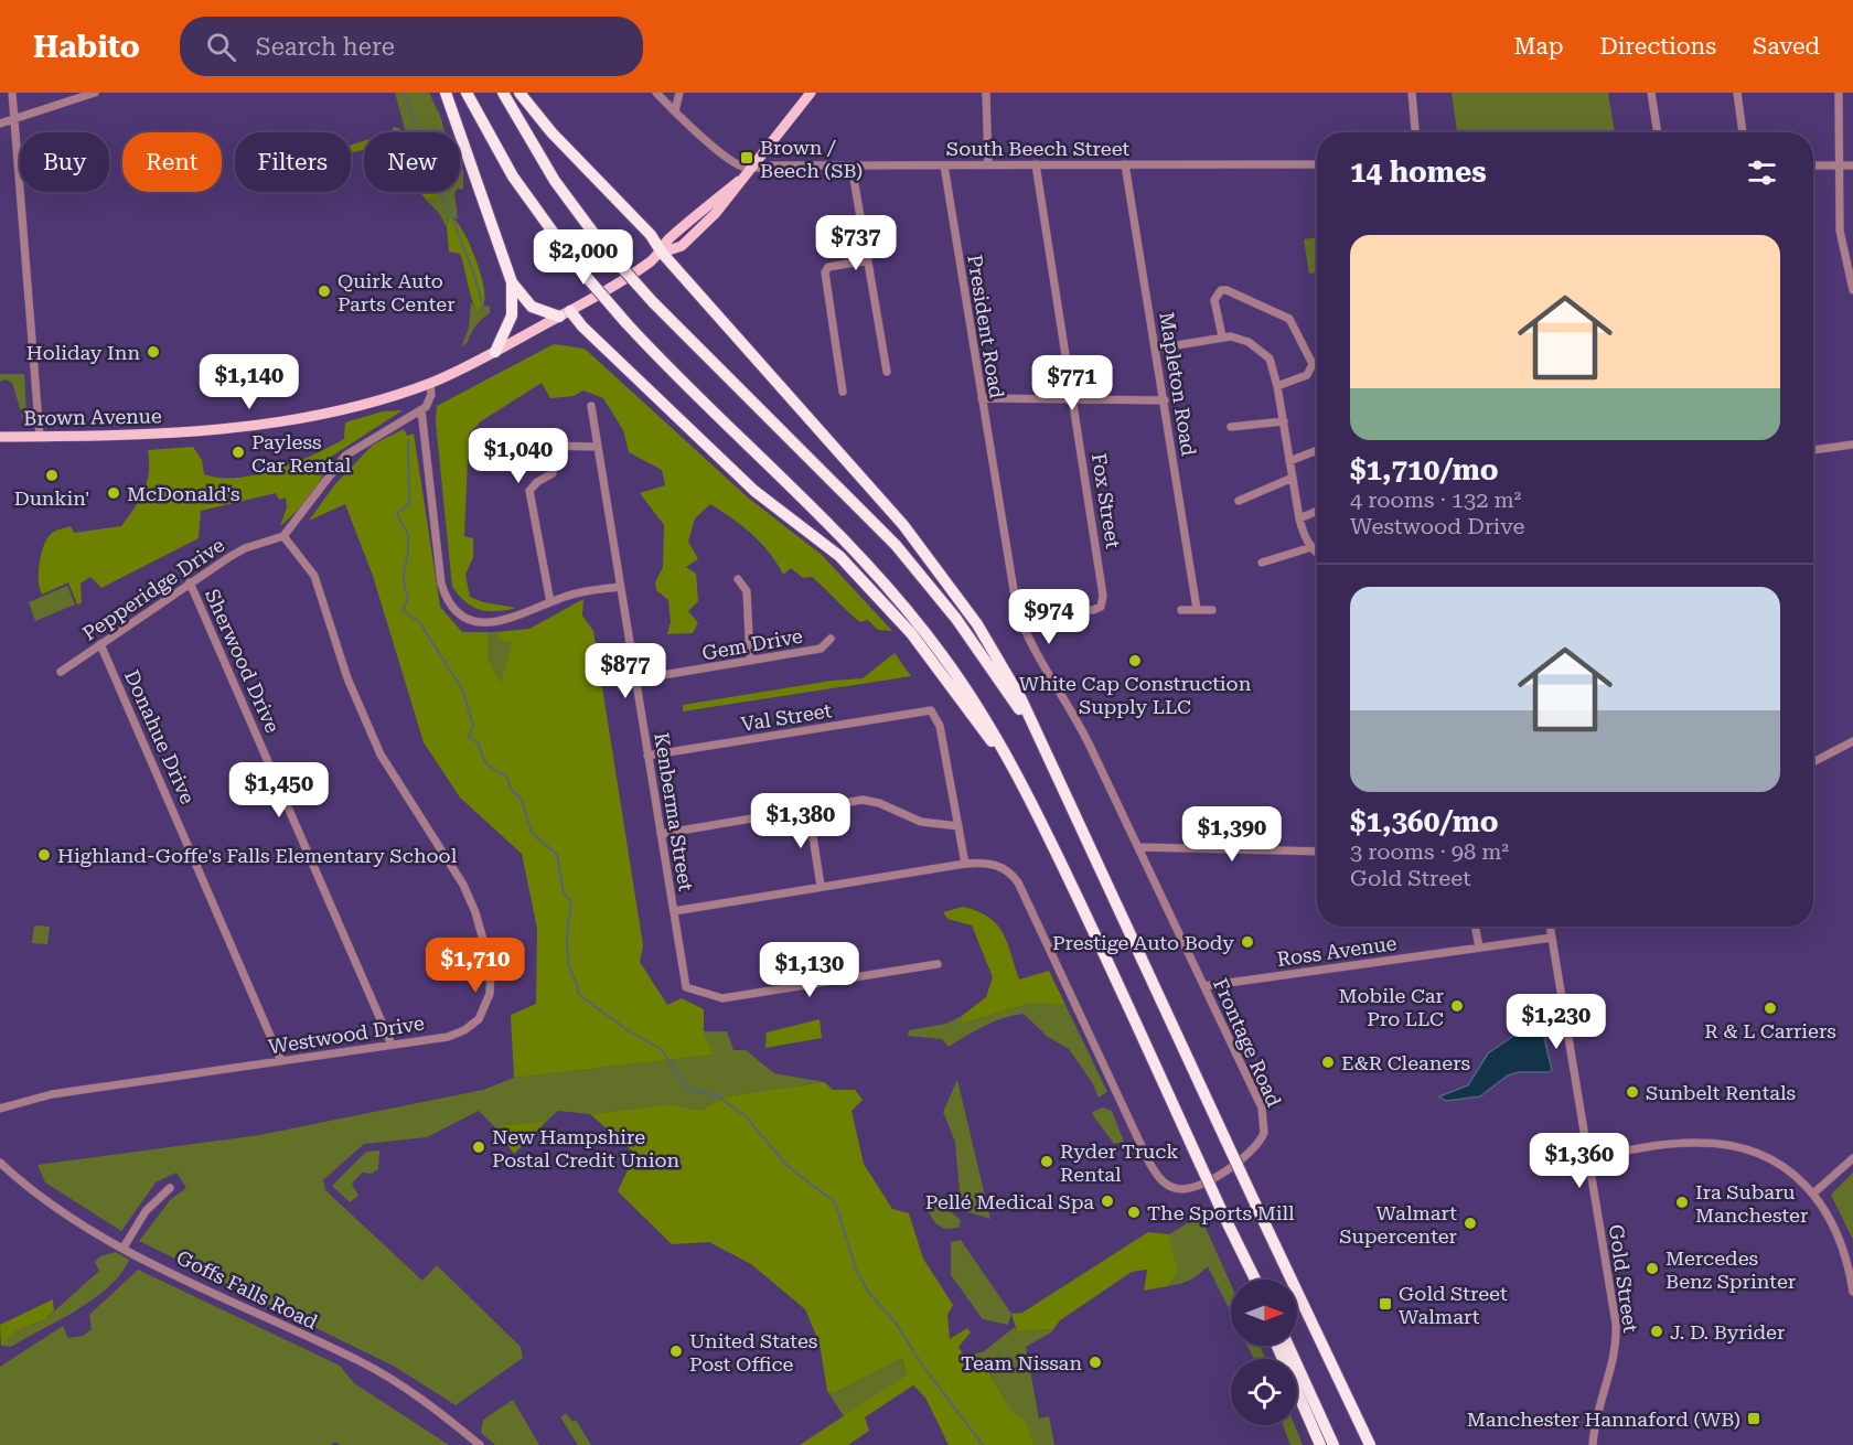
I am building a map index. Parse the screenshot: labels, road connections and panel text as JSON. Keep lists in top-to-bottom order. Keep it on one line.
{"streets":{"main road":["Brown Avenue"],"street":["South Beech Street","President Road","Mapleton Road","Fox Street","Pepperidge Drive","Gem Drive","Sherwood Drive","Val Street","Donahue Drive","Kenberma Street","Ross Avenue","Westwood Drive","Frontage Road","Gold Street","Goffs Falls Road"]},"crossings":[["South Beech Street","President Road"],["South Beech Street","Mapleton Road"],["South Beech Street","Brown Avenue"],["South Beech Street","Fox Street"],["President Road","Fox Street"],["President Road","Frontage Road"],["Fox Street","Frontage Road"],["Pepperidge Drive","Sherwood Drive"],["Pepperidge Drive","Donahue Drive"],["Pepperidge Drive","Westwood Drive"],["Gem Drive","Kenberma Street"],["Sherwood Drive","Westwood Drive"],["Val Street","Kenberma Street"],["Donahue Drive","Westwood Drive"],["Kenberma Street","Frontage Road"],["Ross Avenue","Frontage Road"],["Ross Avenue","Gold Street"]],"places":{"transit":["Brown / Beech (SB)","Gold Street Walmart","Manchester Hannaford (WB)"],"other":["Quirk Auto Parts Center","Holiday Inn","Payless Car Rental","Dunkin'","McDonald's","White Cap Construction Supply LLC","Highland-Goffe's Falls Elementary School","Prestige Auto Body","Mobile Car Pro LLC","R & L Carriers","E&R Cleaners","Sunbelt Rentals","New Hampshire Postal Credit Union","Ryder Truck Rental","Pellé Medical Spa","Ira Subaru Manchester","The Sports Mill","Walmart Supercenter","Mercedes Benz Sprinter","J. D. Byrider","United States Post Office","Team Nissan"]},"north":"right","page":{"header":"Habito","search":"Search here","nav":["Map","Directions","Saved"],"chip":["Buy","Rent","Filters","New"],"heading":"14 homes","list":[{"name":"$1,710/mo","note":"4 rooms · 132 m² · Westwood Drive"},{"name":"$1,360/mo","note":"3 rooms · 98 m² · Gold Street"}],"price":["$737","$2,000","$1,140","$771","$1,040","$974","$877","$1,450","$1,380","$1,390","$1,710","$1,130","$1,230","$1,360"]}}
